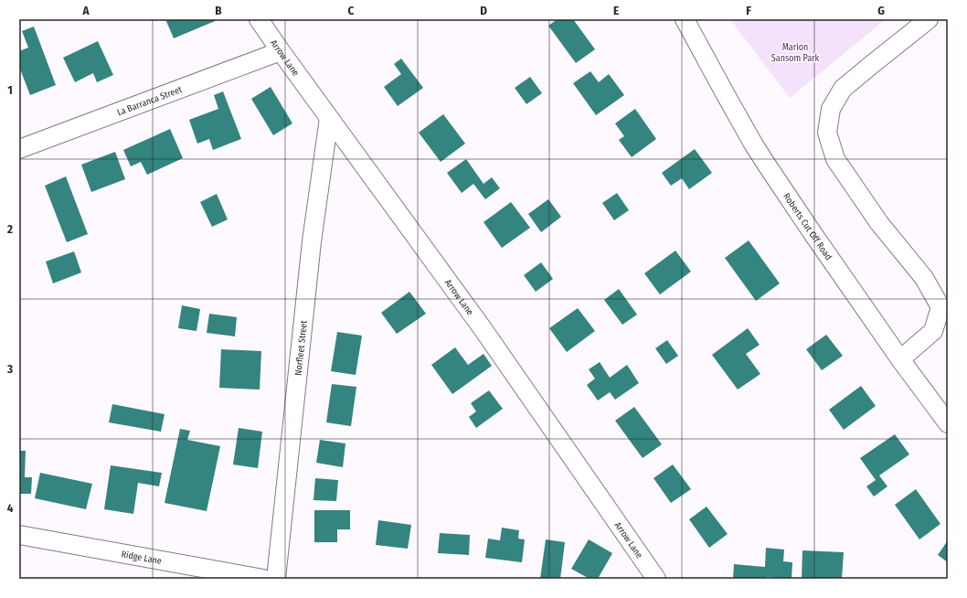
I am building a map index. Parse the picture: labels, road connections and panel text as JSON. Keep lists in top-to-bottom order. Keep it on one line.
{"streets":{"street":["Arrow Lane","La Barranca Street","Roberts Cut Off Road","Norfleet Street","Ridge Lane"]},"crossings":[["Arrow Lane","La Barranca Street"],["Arrow Lane","Norfleet Street"]],"parks":["Marion Sansom Park"],"grid":{"columns":["A","B","C","D","E","F","G"],"rows":["1","2","3","4"]}}
